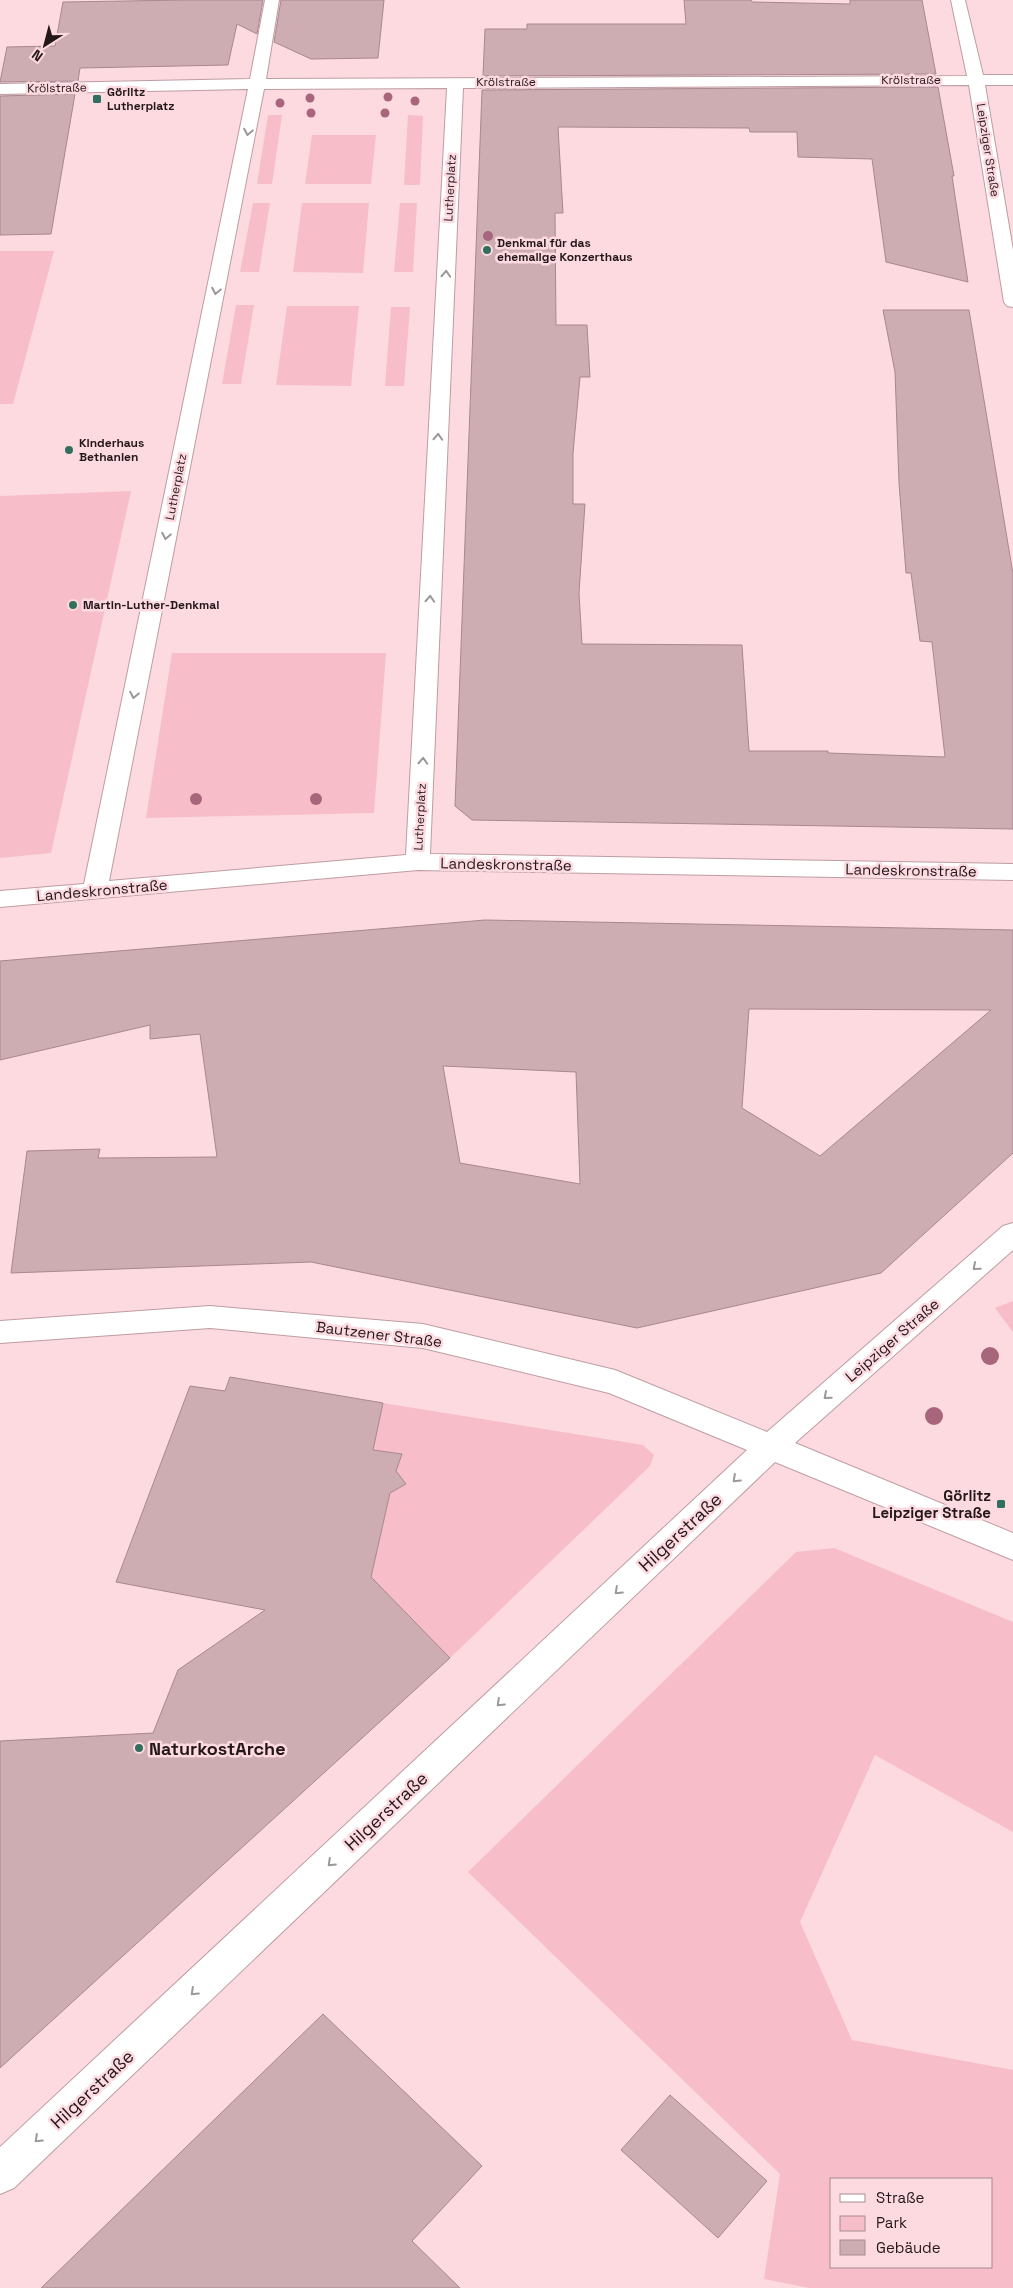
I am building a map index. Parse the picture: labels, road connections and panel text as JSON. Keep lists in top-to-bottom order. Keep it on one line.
{"streets":{"street":["Krölstraße","Leipziger Straße","Lutherplatz","Landeskronstraße","Bautzener Straße","Hilgerstraße"]},"crossings":[["Krölstraße","Leipziger Straße"],["Krölstraße","Lutherplatz"],["Leipziger Straße","Bautzener Straße"],["Leipziger Straße","Hilgerstraße"],["Lutherplatz","Landeskronstraße"],["Bautzener Straße","Hilgerstraße"]],"one_way":["Leipziger Straße","Hilgerstraße"],"places":{"transit":["Görlitz Lutherplatz","Görlitz Leipziger Straße"],"other":["Denkmal für das ehemalige Konzerthaus","Kinderhaus Bethanien","Martin-Luther-Denkmal","NaturkostArche"]},"legend":["Straße","Park","Gebäude"],"north":"bottom left"}
